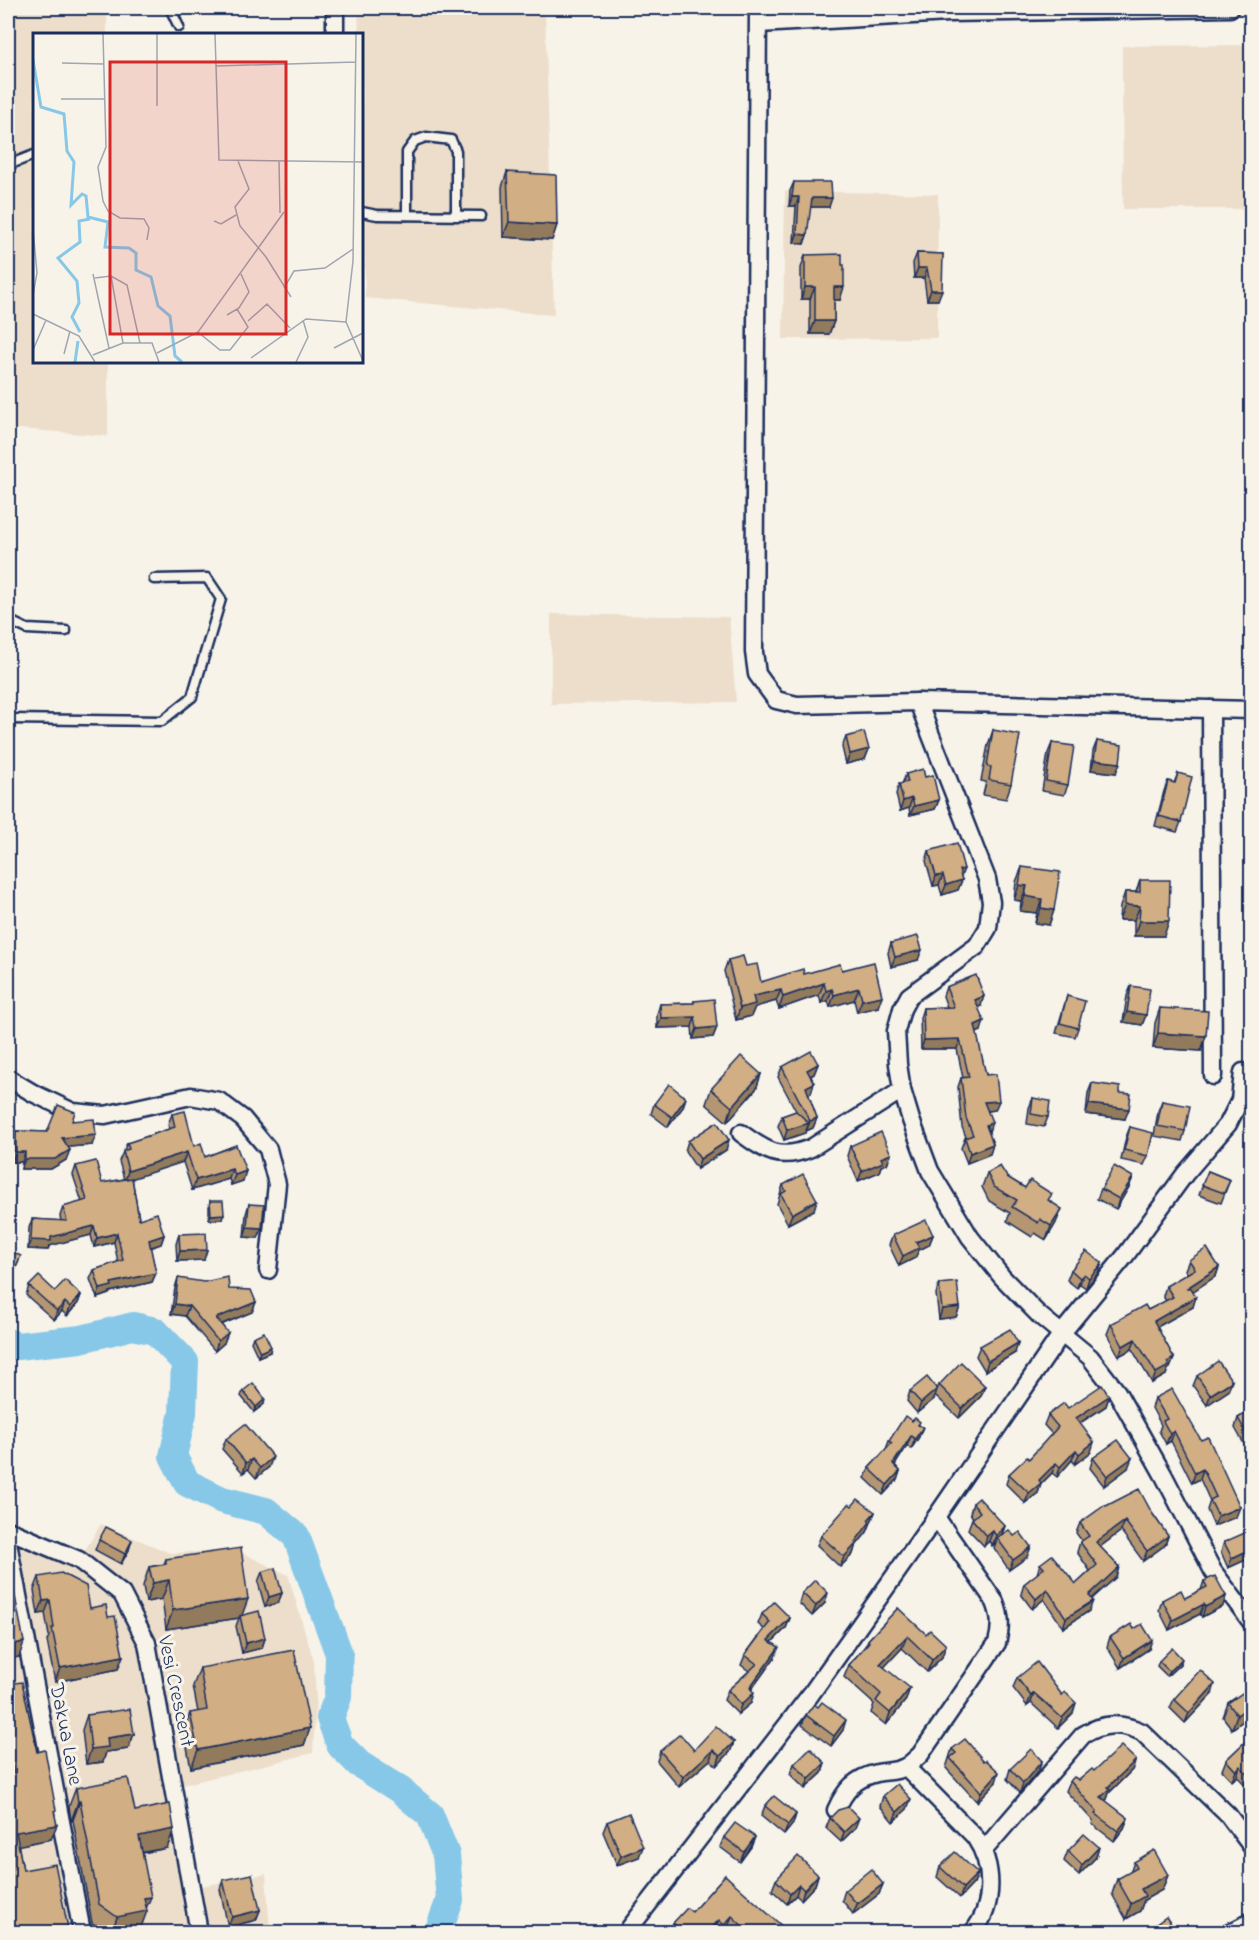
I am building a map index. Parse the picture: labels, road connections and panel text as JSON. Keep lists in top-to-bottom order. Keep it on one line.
{"streets":{"street":["Vesi Crescent","Dakua Lane"]}}
